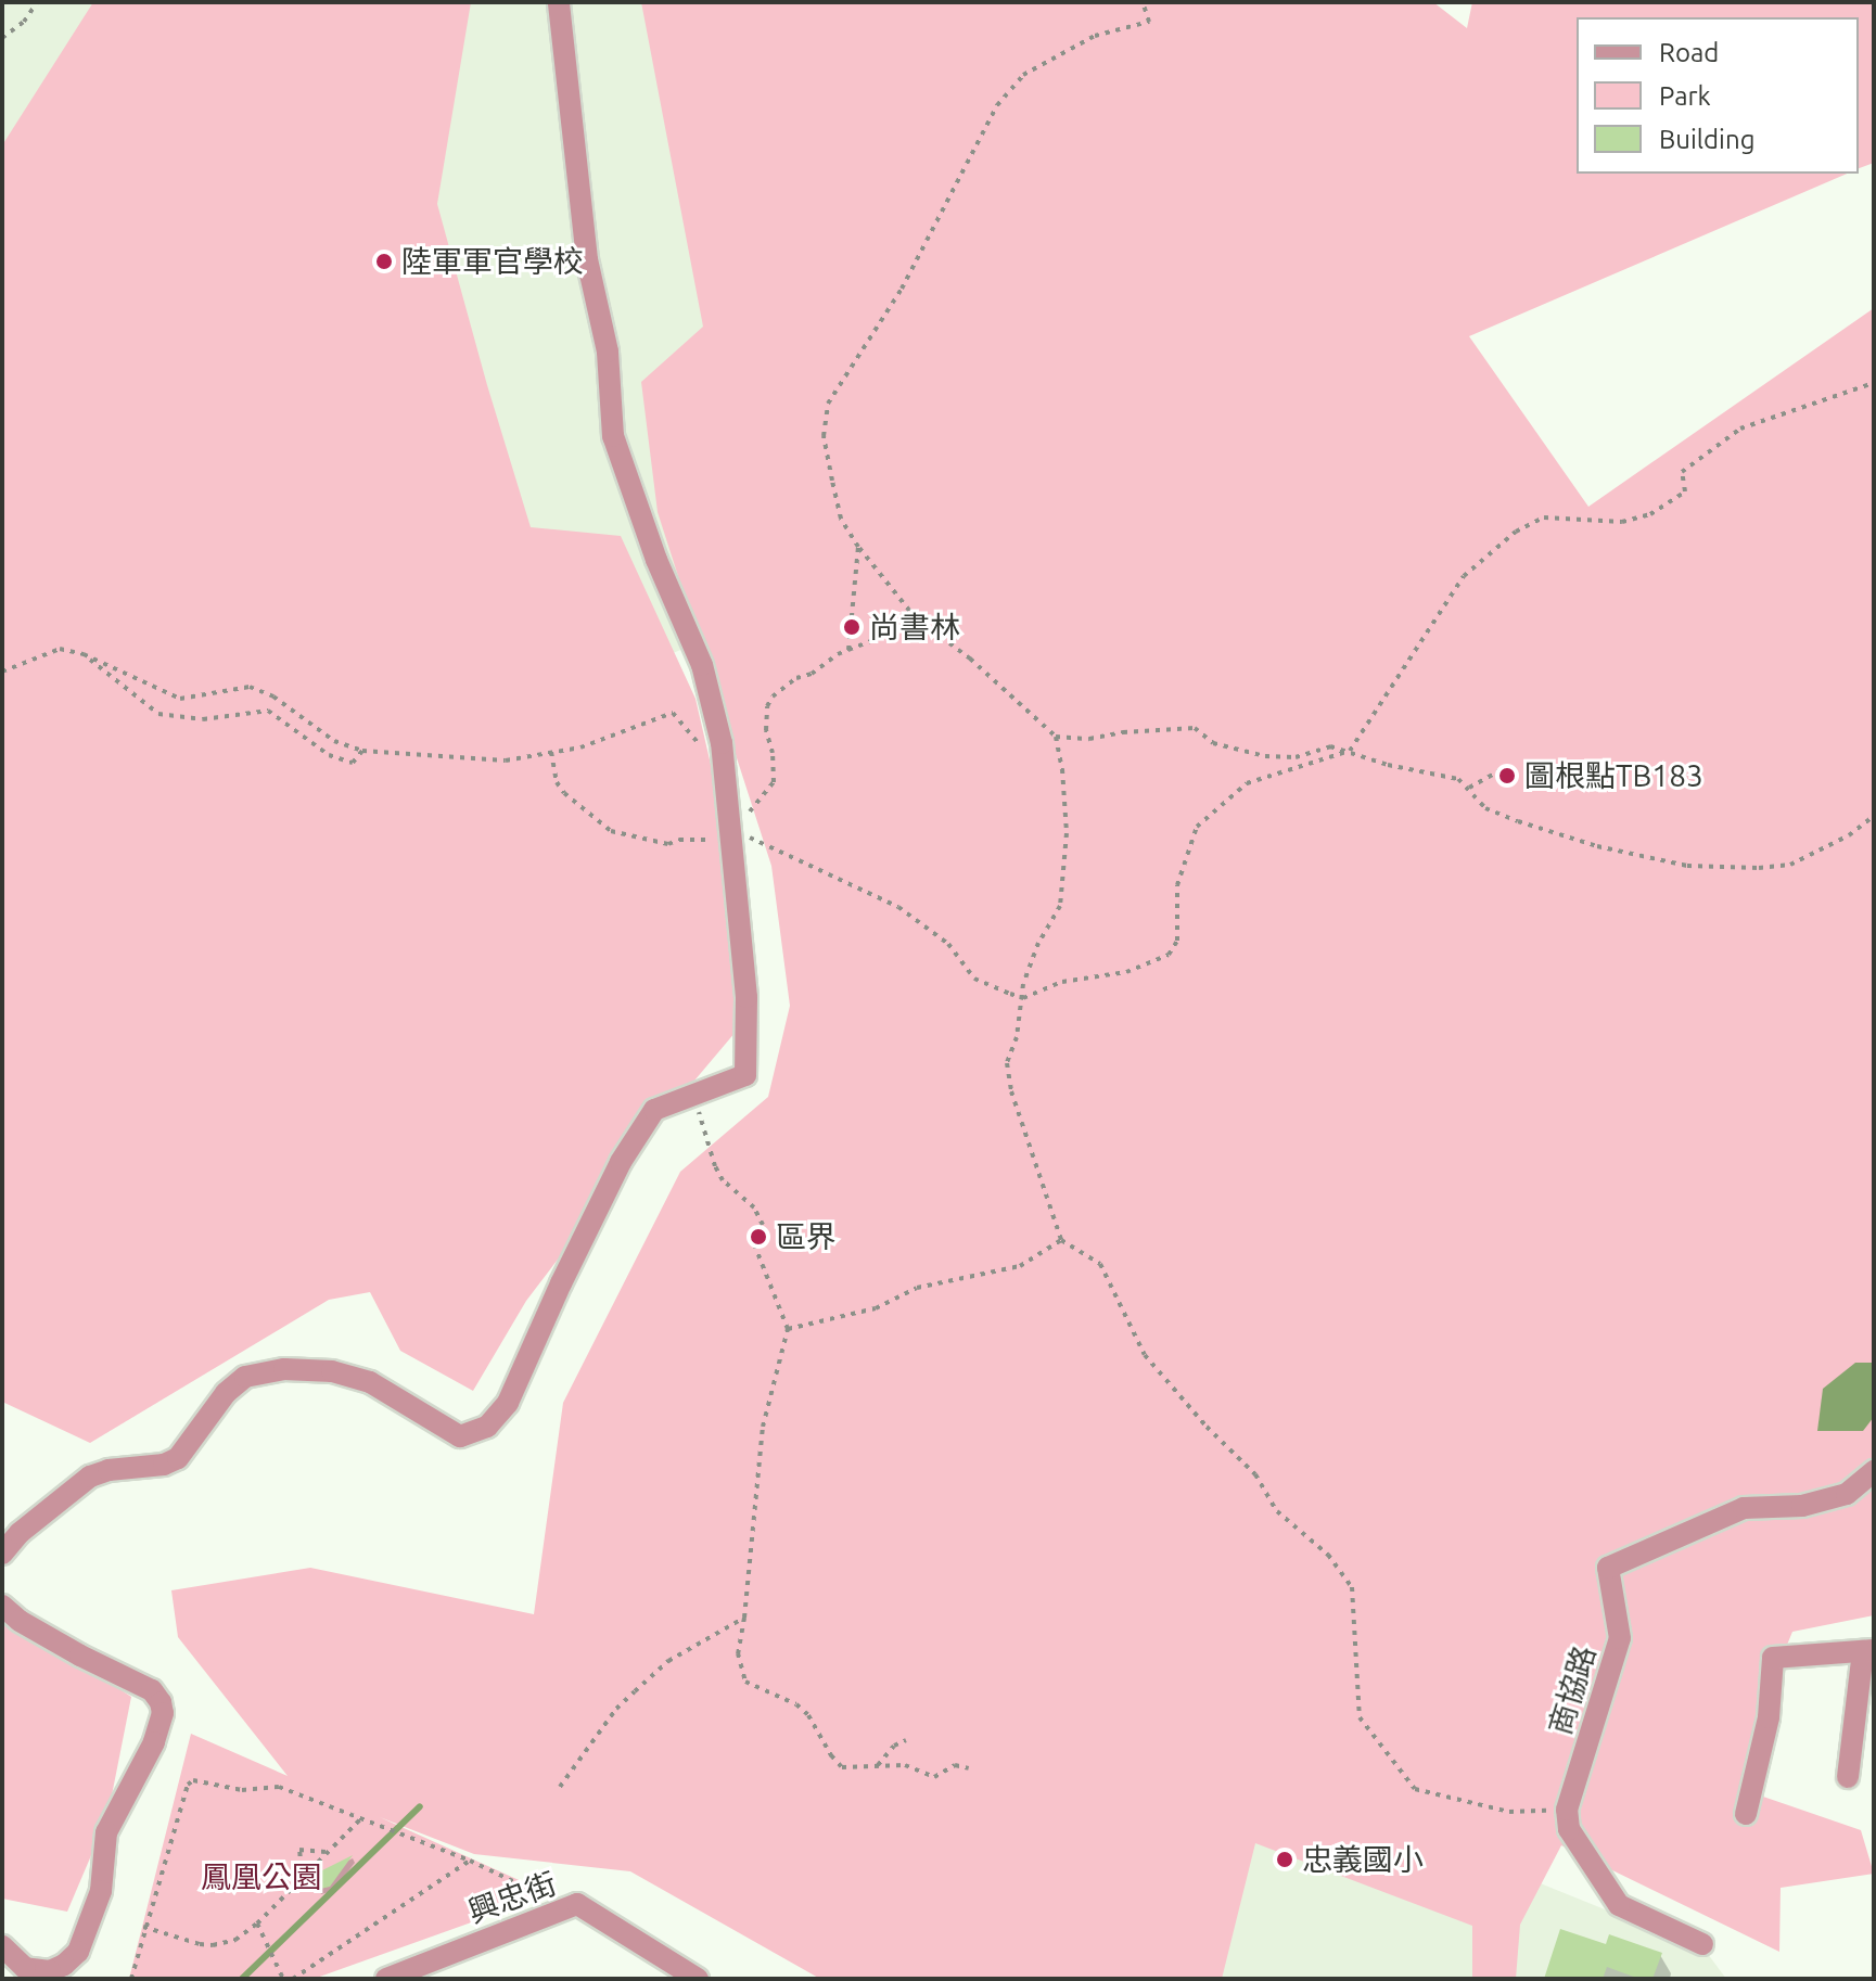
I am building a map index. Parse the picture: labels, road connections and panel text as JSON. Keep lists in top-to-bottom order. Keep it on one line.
{"streets":{"street":["商協路","興忠街"]},"parks":["鳳凰公園"],"places":["陸軍軍官學校","尚書林","圖根點TB183","區界","忠義國小"],"legend":["Road","Park","Building"]}
